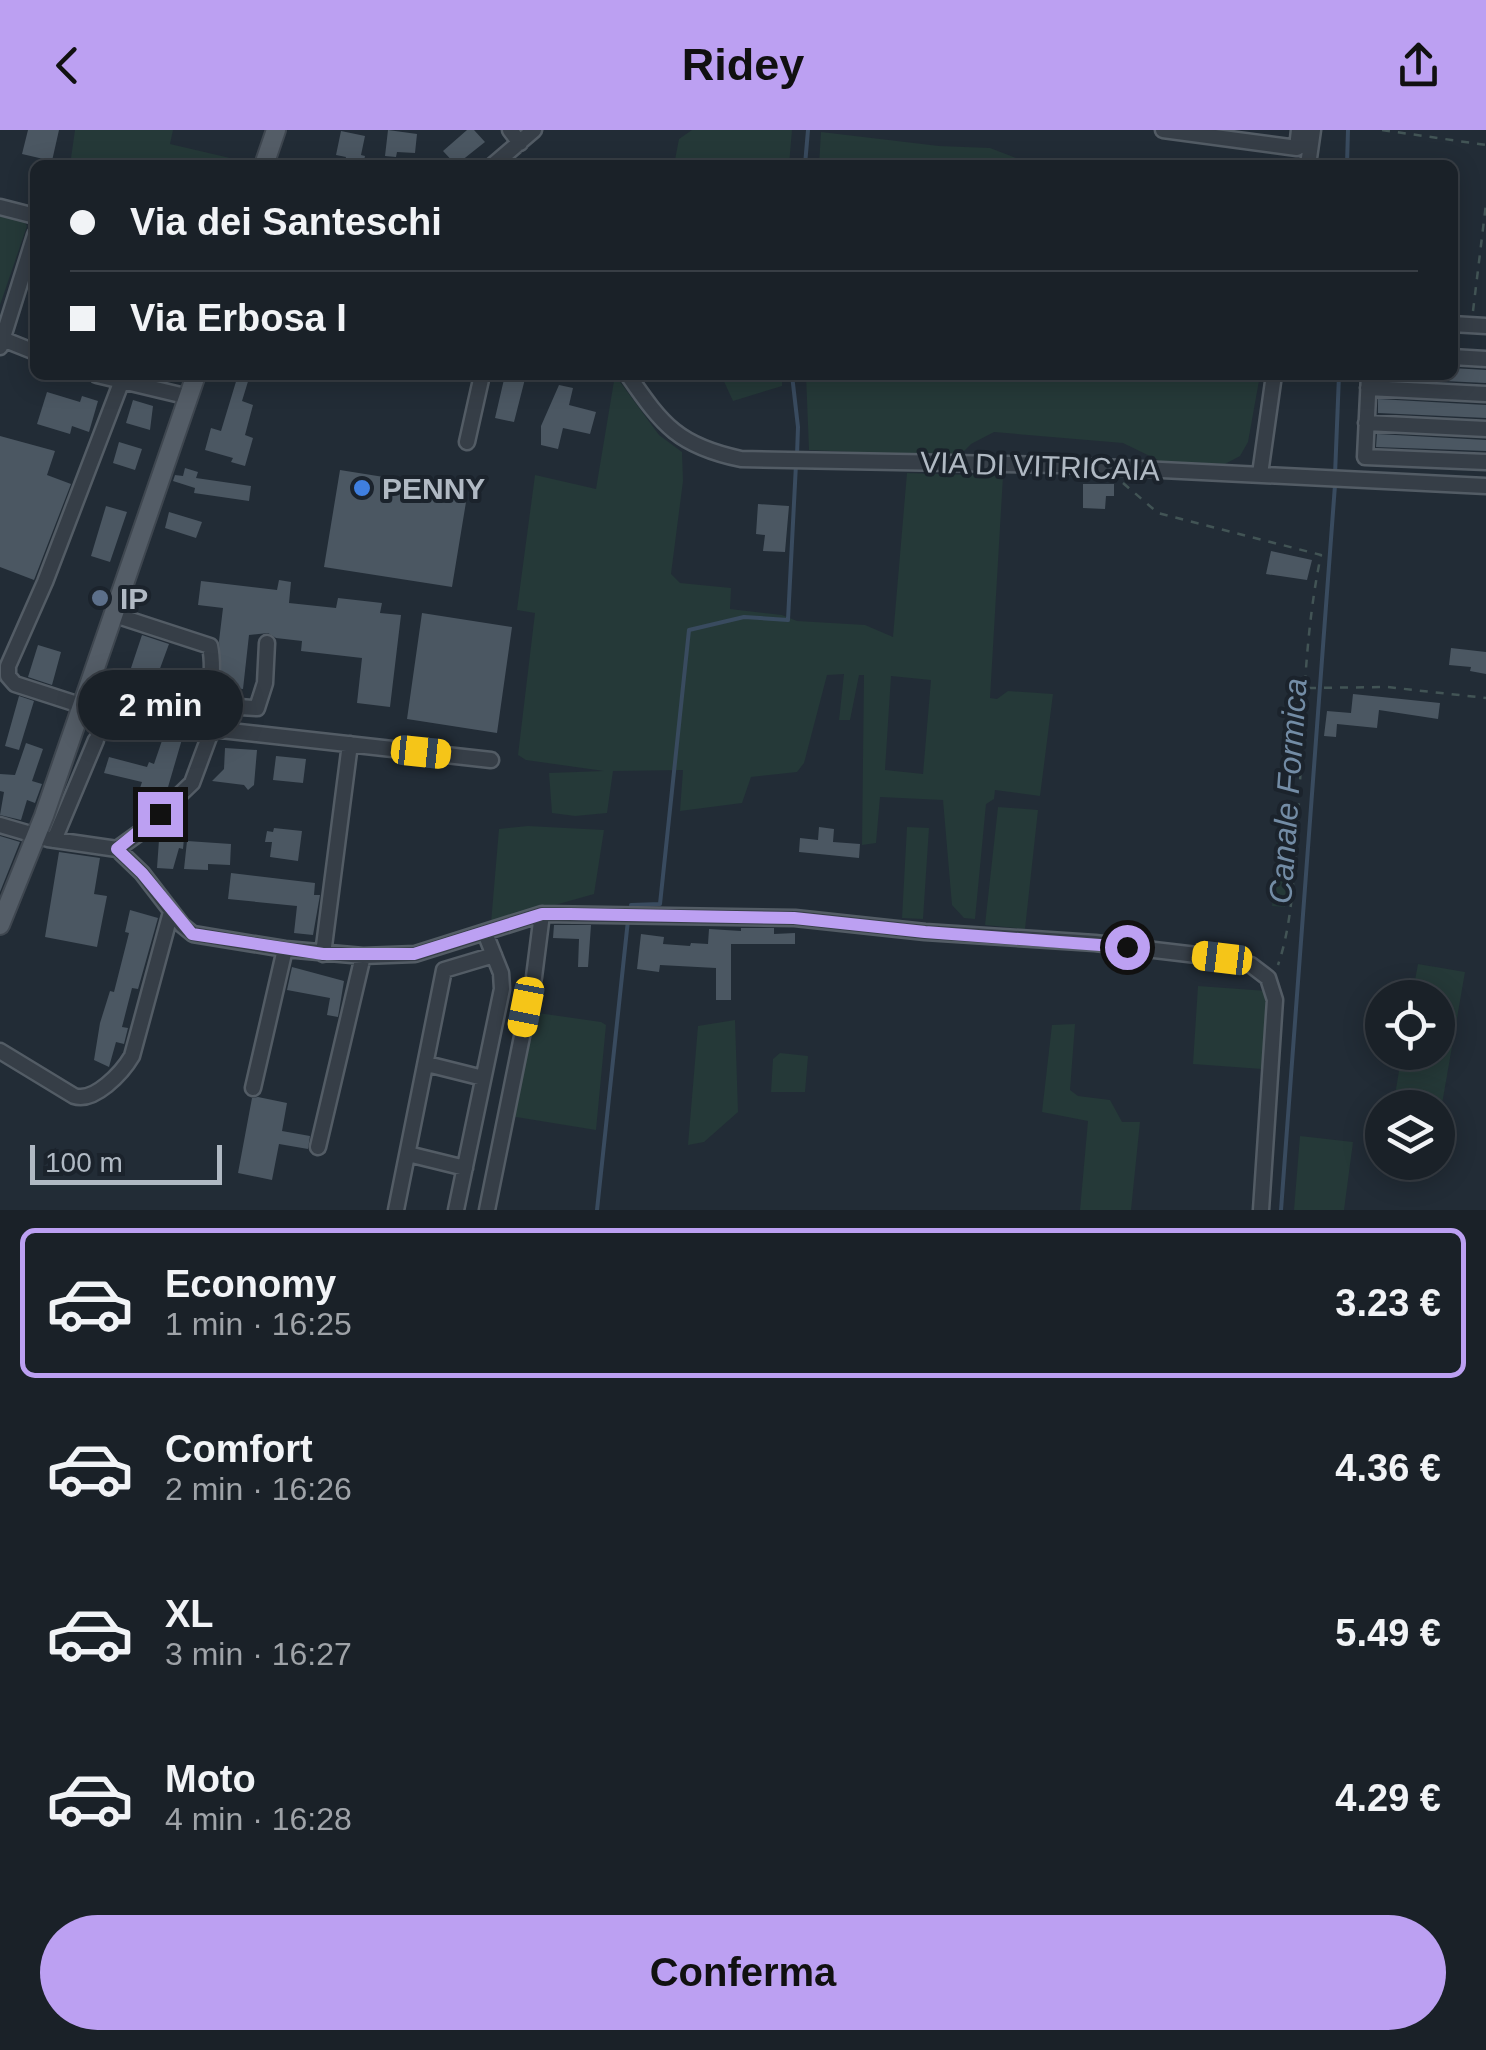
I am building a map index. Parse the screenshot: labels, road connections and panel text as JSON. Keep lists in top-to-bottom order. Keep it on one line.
{"streets":{"street":["VIA DI VITRICAIA"]},"water":["Canale Formica"],"places":["PENNY","IP"],"scale_bar":"100 m","page":{"header":"Ridey","banner":["Via dei Santeschi","Via Erbosa I"],"bubble":"2 min","scale":"100 m","list":[{"name":"Economy","note":"1 min · 16:25","value":"3.23 €"},{"name":"Comfort","note":"2 min · 16:26","value":"4.36 €"},{"name":"XL","note":"3 min · 16:27","value":"5.49 €"},{"name":"Moto","note":"4 min · 16:28","value":"4.29 €"}],"buttons":"Conferma"}}
